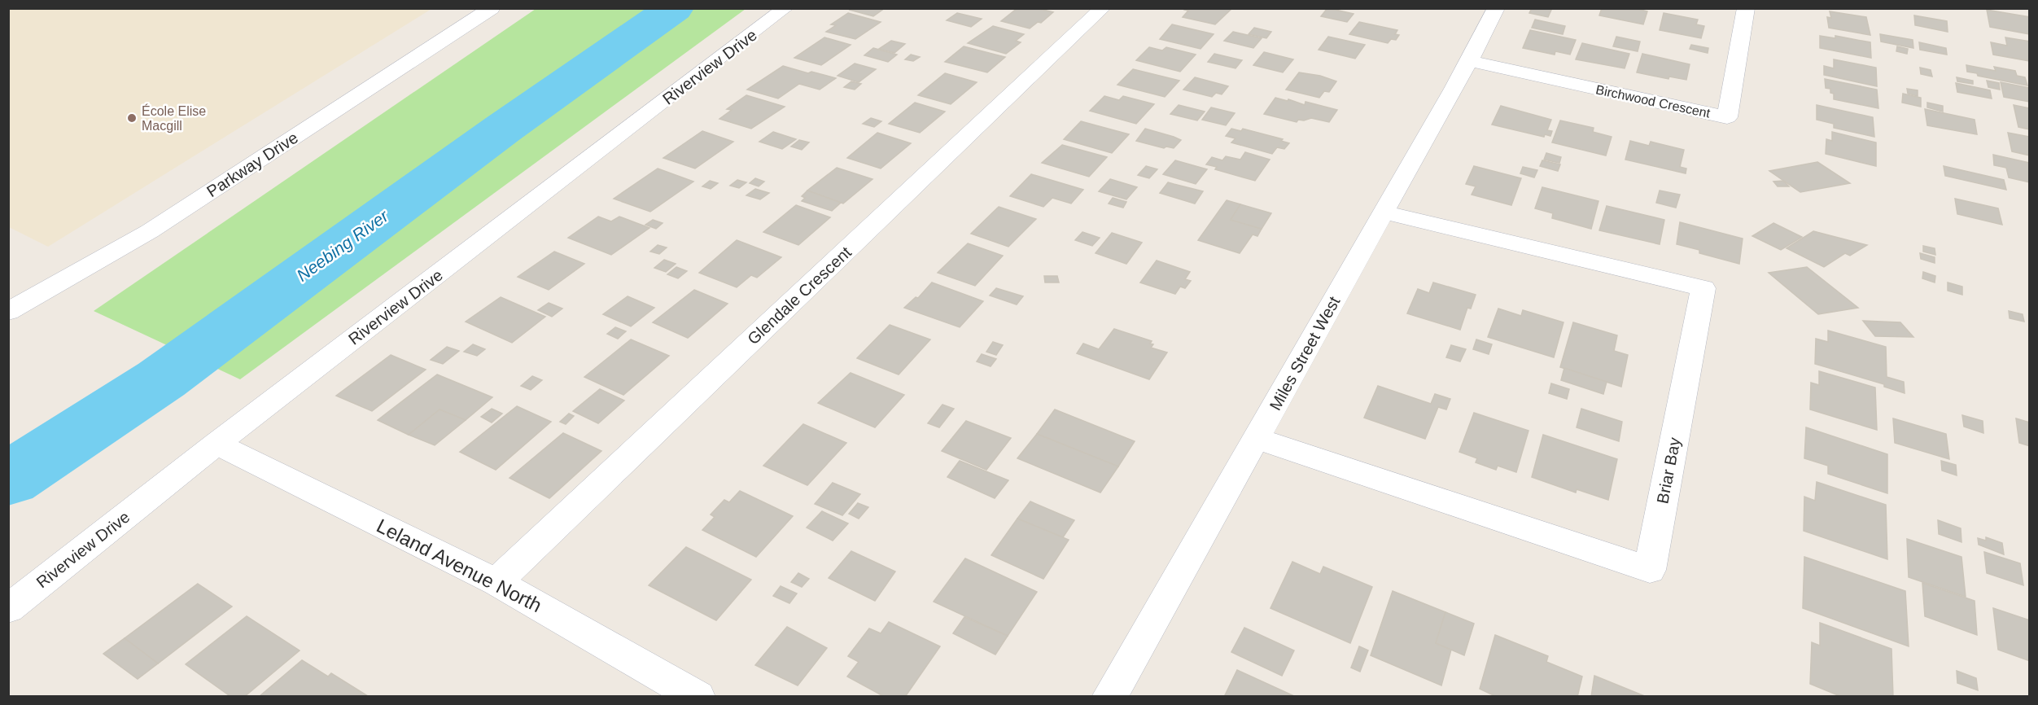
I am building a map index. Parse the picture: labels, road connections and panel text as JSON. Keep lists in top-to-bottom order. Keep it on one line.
{"streets":{"street":["Riverview Drive","Birchwood Crescent","Parkway Drive","Glendale Crescent","Miles Street West","Briar Bay","Leland Avenue North"]},"crossings":[["Riverview Drive","Leland Avenue North"],["Birchwood Crescent","Miles Street West"],["Glendale Crescent","Leland Avenue North"],["Miles Street West","Briar Bay"]],"water":["Neebing River"],"places":["École Elise Macgill"]}
